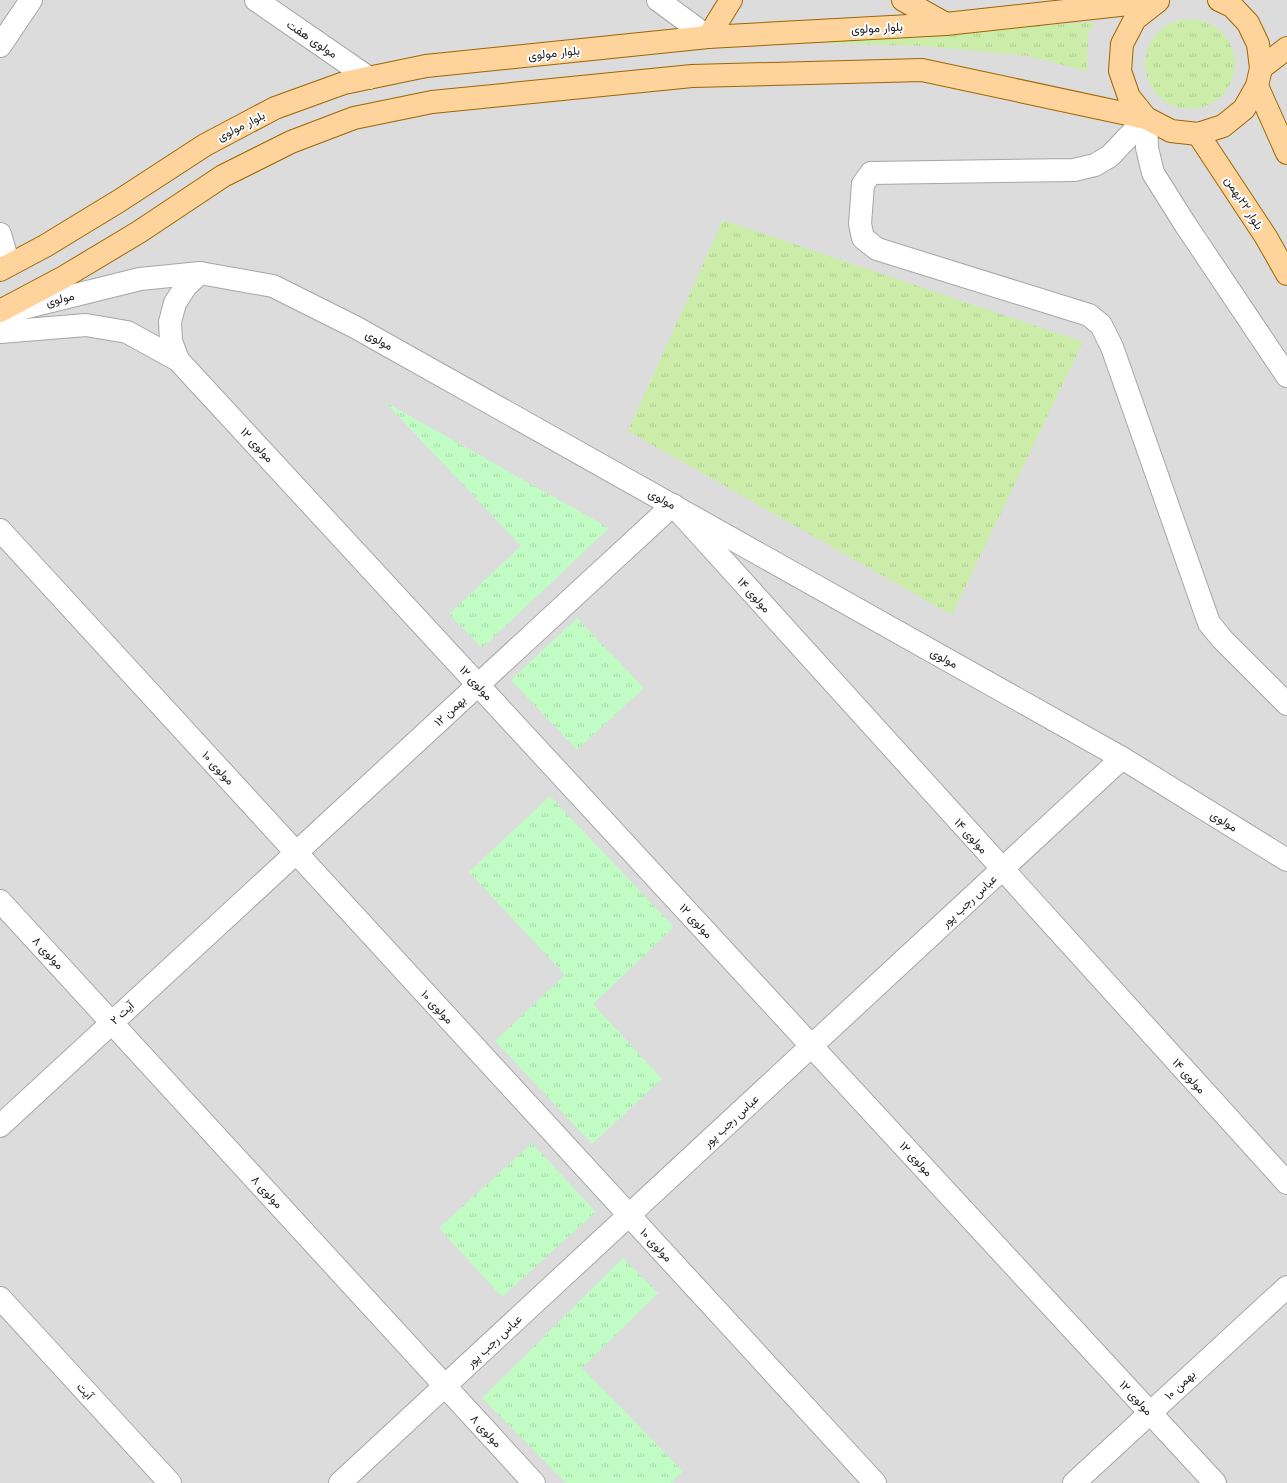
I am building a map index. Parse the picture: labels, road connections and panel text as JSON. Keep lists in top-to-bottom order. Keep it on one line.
{"streets":{"main road":["بلوار مولوی","بلوار ۲۲بهمن"],"street":["مولوی هفت","مولوی","مولوی ۱۲","مولوی ۱۴","بهمن ۱۲","مولوی ۱۰","عباس رجب پور","مولوی ۸","آیت ۲","بهمن ۱۰","آیت"]},"crossings":[["بلوار مولوی","مولوی هفت"],["مولوی","مولوی ۱۴"],["مولوی","بهمن ۱۲"],["مولوی","عباس رجب پور"],["مولوی ۱۲","بهمن ۱۲"],["مولوی ۱۲","عباس رجب پور"],["مولوی ۱۲","بهمن ۱۰"],["مولوی ۱۴","بهمن ۱۲"],["مولوی ۱۴","عباس رجب پور"],["بهمن ۱۲","مولوی ۱۰"],["بهمن ۱۲","آیت ۲"],["مولوی ۱۰","عباس رجب پور"],["عباس رجب پور","مولوی ۸"],["مولوی ۸","آیت ۲"]]}
